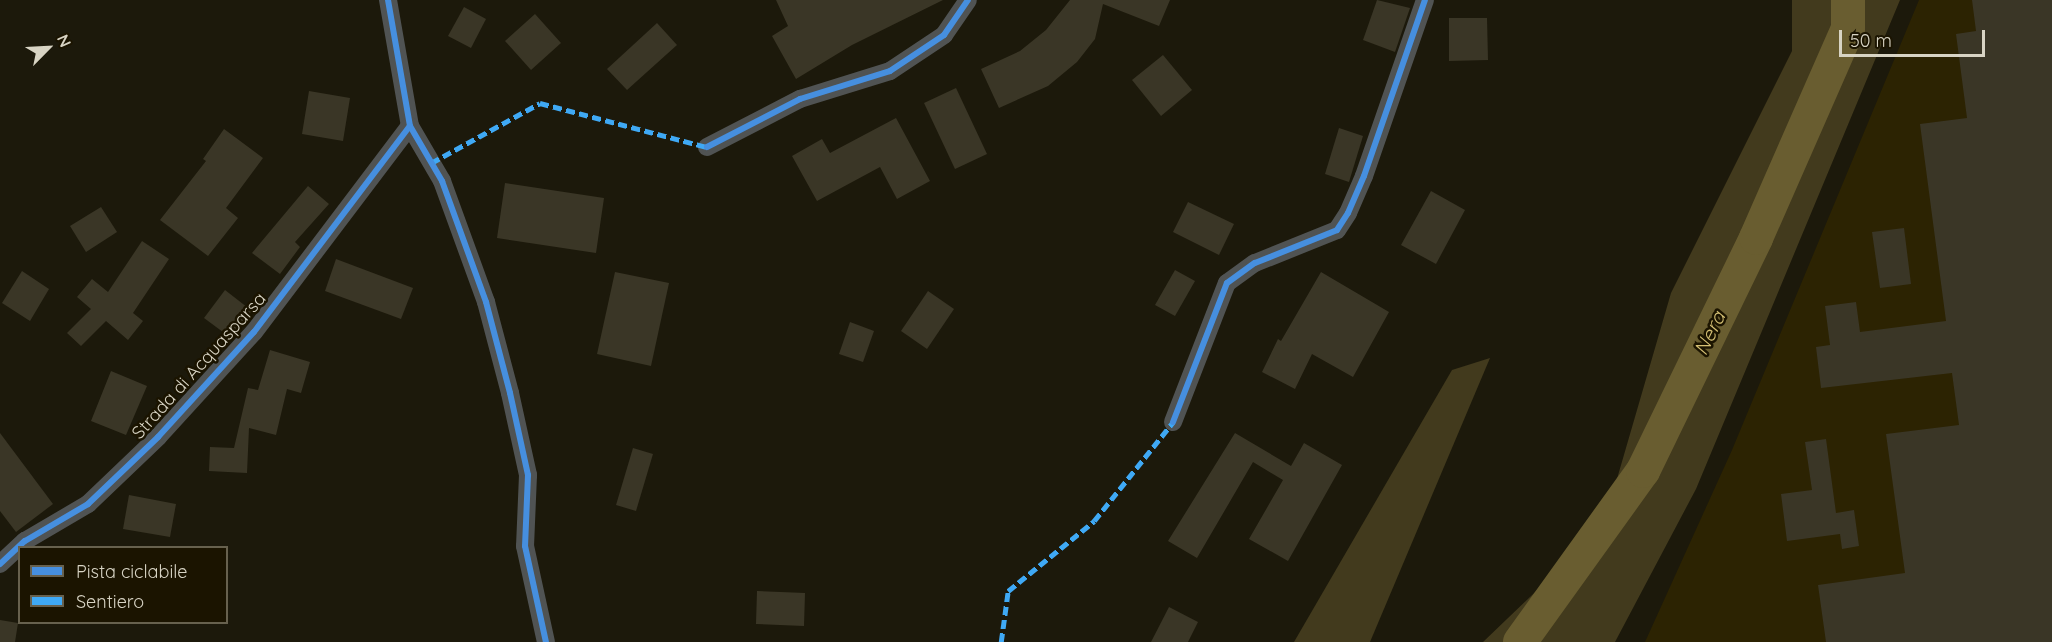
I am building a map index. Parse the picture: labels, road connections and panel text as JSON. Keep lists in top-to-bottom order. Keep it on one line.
{"streets":{"street":["Strada di Acquasparsa"]},"water":["Nera"],"legend":["Pista ciclabile","Sentiero"],"scale_bar":"50 m","north":"top right"}
